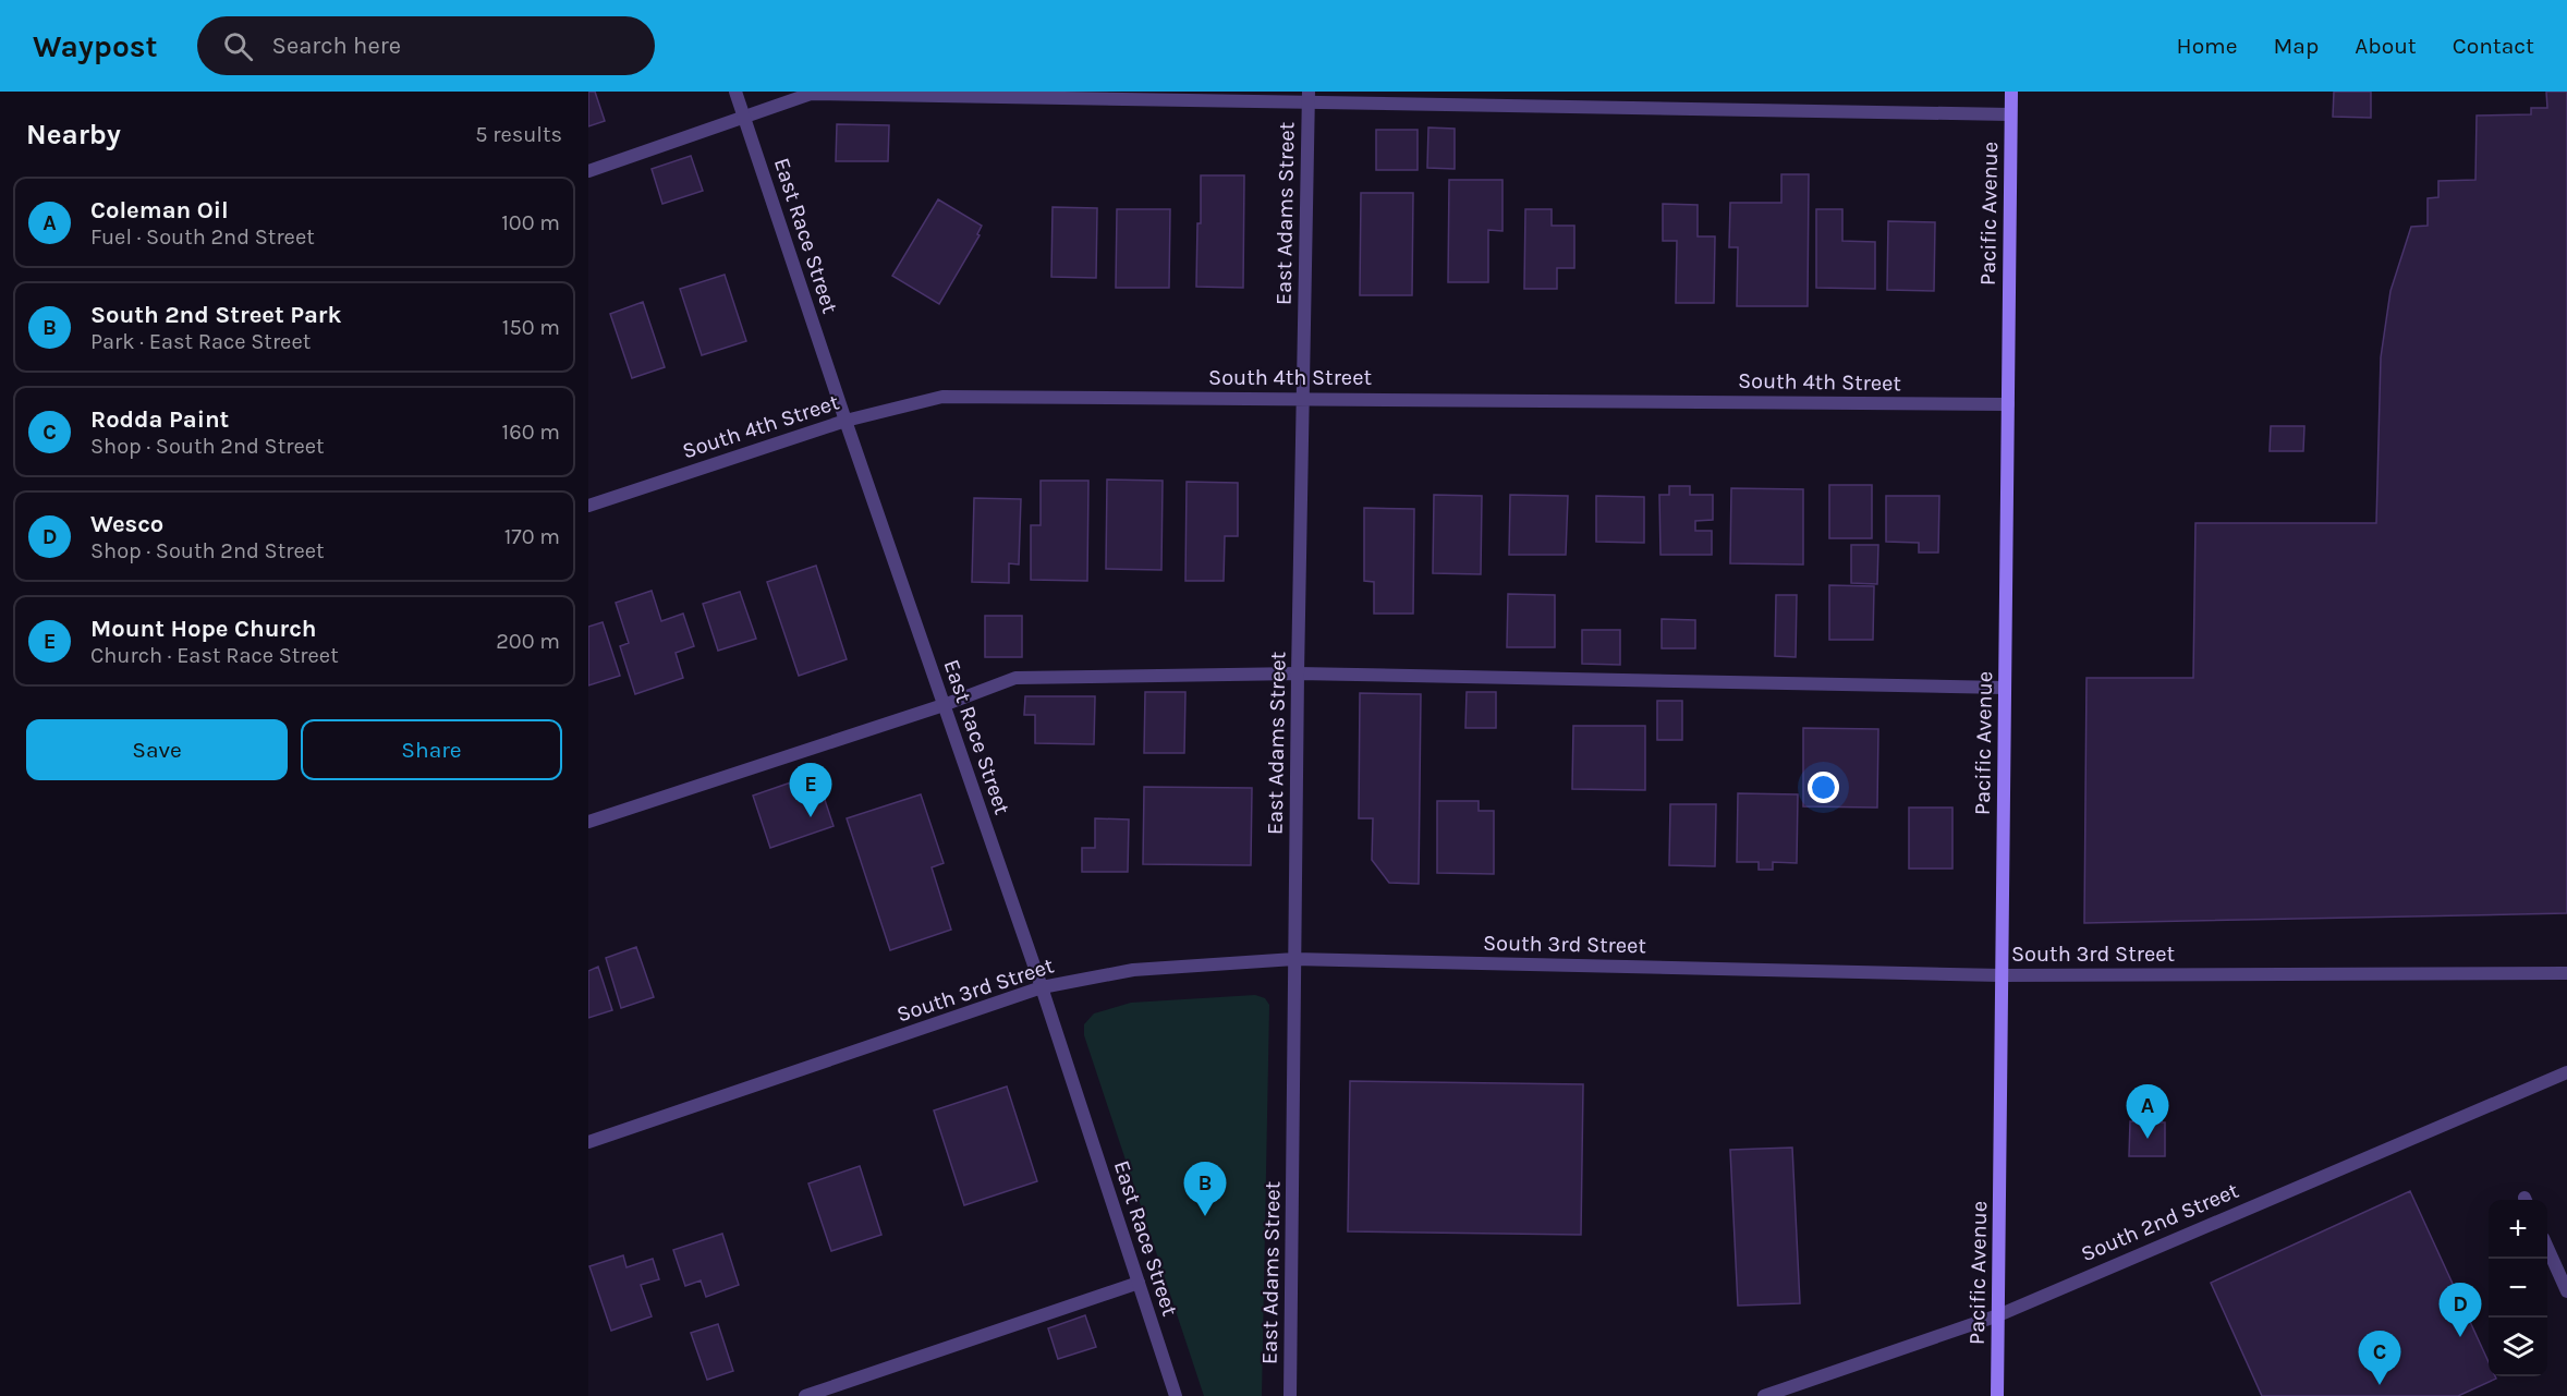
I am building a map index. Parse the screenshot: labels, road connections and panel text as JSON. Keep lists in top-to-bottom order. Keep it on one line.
{"streets":{"street":["East Adams Street","Pacific Avenue","East Race Street","South 4th Street","South 3rd Street","South 2nd Street"]},"crossings":[["East Adams Street","South 4th Street"],["East Adams Street","South 3rd Street"],["Pacific Avenue","South 4th Street"],["Pacific Avenue","South 3rd Street"],["Pacific Avenue","South 2nd Street"],["East Race Street","South 4th Street"],["East Race Street","South 3rd Street"]],"page":{"header":"Waypost","search":"Search here","nav":["Home","Map","About","Contact"],"heading":["Nearby","5 results"],"list":[{"mark":"A","name":"Coleman Oil","note":"Fuel · South 2nd Street","value":"100 m"},{"mark":"B","name":"South 2nd Street Park","note":"Park · East Race Street","value":"150 m"},{"mark":"C","name":"Rodda Paint","note":"Shop · South 2nd Street","value":"160 m"},{"mark":"D","name":"Wesco","note":"Shop · South 2nd Street","value":"170 m"},{"mark":"E","name":"Mount Hope Church","note":"Church · East Race Street","value":"200 m"}],"buttons":["Save","Share"],"pins":["E","A","B","D","C"],"map_buttons":["+","−"]}}
